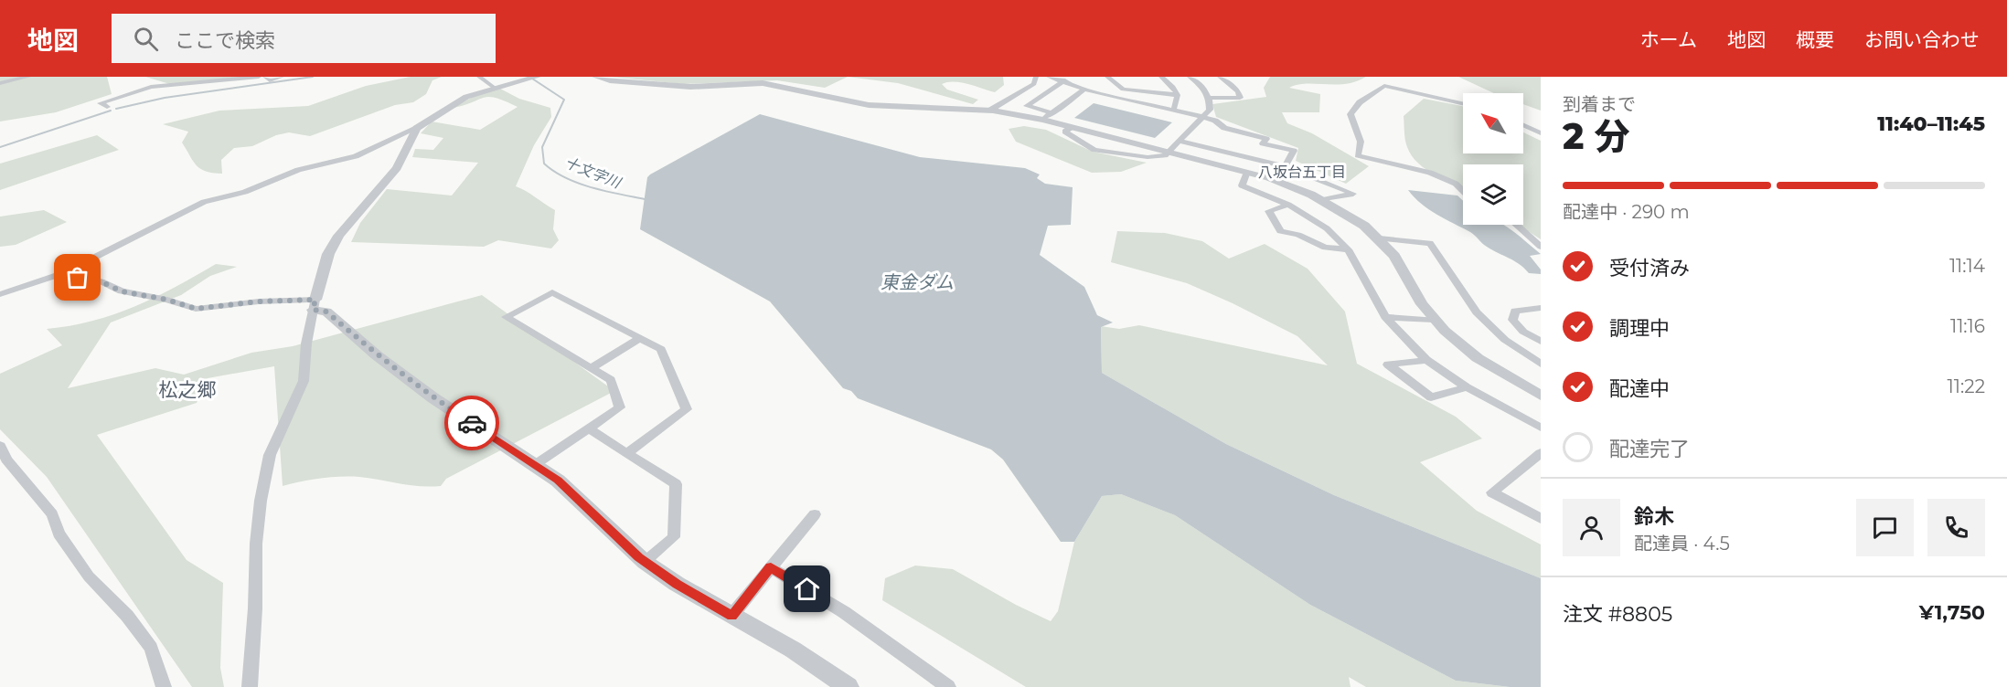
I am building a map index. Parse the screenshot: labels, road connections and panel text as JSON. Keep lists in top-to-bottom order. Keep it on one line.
{"districts":["八坂台五丁目","松之郷"],"water":["十文字川","東金ダム"],"north":"top left","page":{"header":"地図","search":"ここで検索","nav":["ホーム","地図","概要","お問い合わせ"],"heading":["2 分","到着まで","11:40–11:45"],"panel":["鈴木","配達員 · 4.5","注文 #8805","¥1,750"],"bar":"配達中 · 290 m","list":[["受付済み","11:14"],["調理中","11:16"],["配達中","11:22"],"配達完了"]}}
